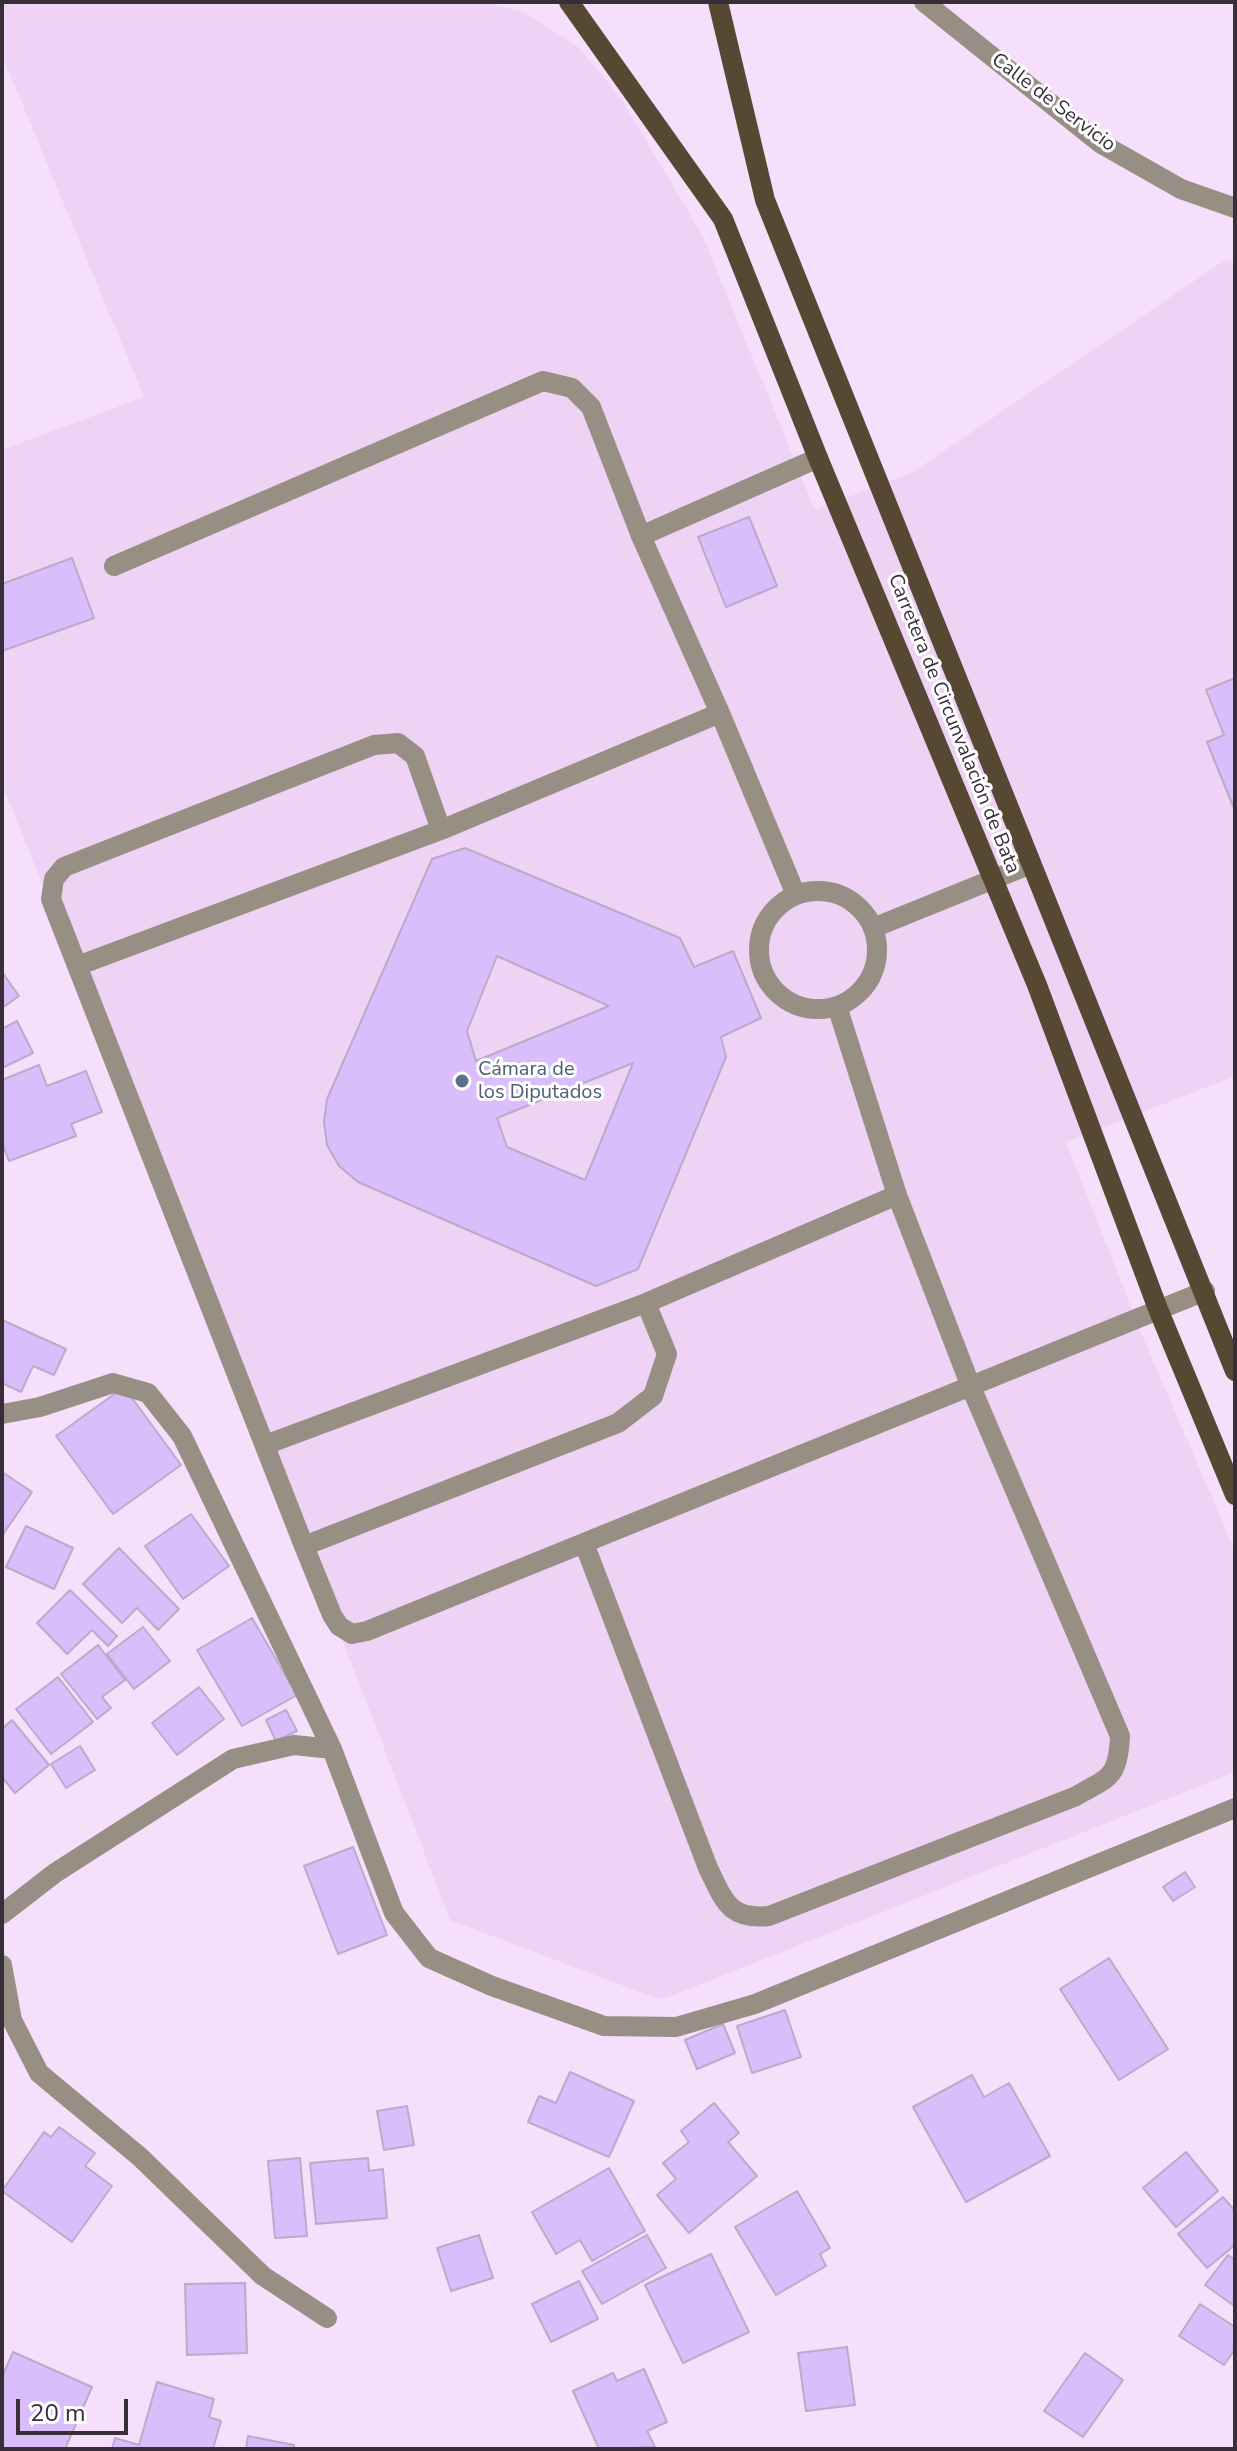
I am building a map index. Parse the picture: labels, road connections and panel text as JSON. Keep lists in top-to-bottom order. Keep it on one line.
{"streets":{"main road":["Carretera de Circunvalación de Bata"],"street":["Calle de Servicio"]},"places":["Cámara de los Diputados"],"scale_bar":"20 m"}
